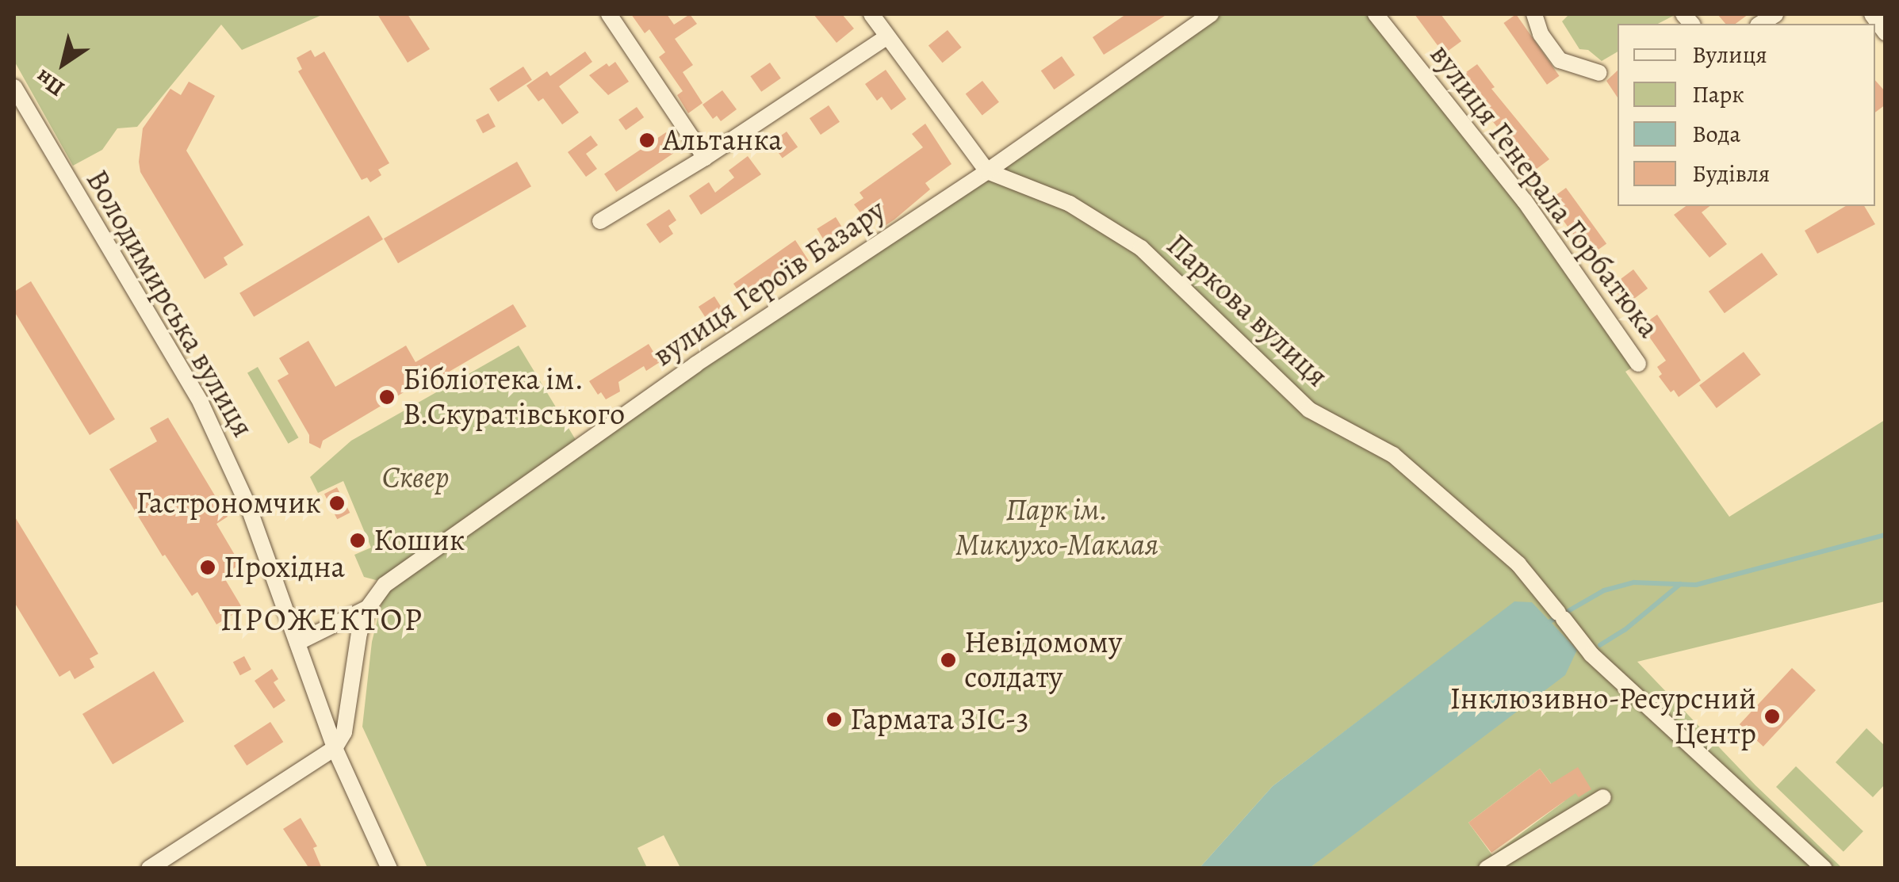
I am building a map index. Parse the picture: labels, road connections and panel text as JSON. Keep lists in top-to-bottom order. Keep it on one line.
{"streets":{"street":["вулиця Генерала Горбатюка","вулиця Героїв Базару","Володимирська вулиця","Паркова вулиця"]},"crossings":[["вулиця Героїв Базару","Паркова вулиця"]],"districts":["ПРОЖЕКТОР"],"parks":["Сквер","Парк ім. Миклухо-Маклая"],"places":["Альтанка","Бібліотека ім. В.Скуратівського","Гастрономчик","Кошик","Прохідна","Невідомому солдату","Інклюзивно-Ресурсний Центр","Гармата ЗІС-3"],"legend":["Вулиця","Парк","Вода","Будівля"],"north":"bottom left"}
